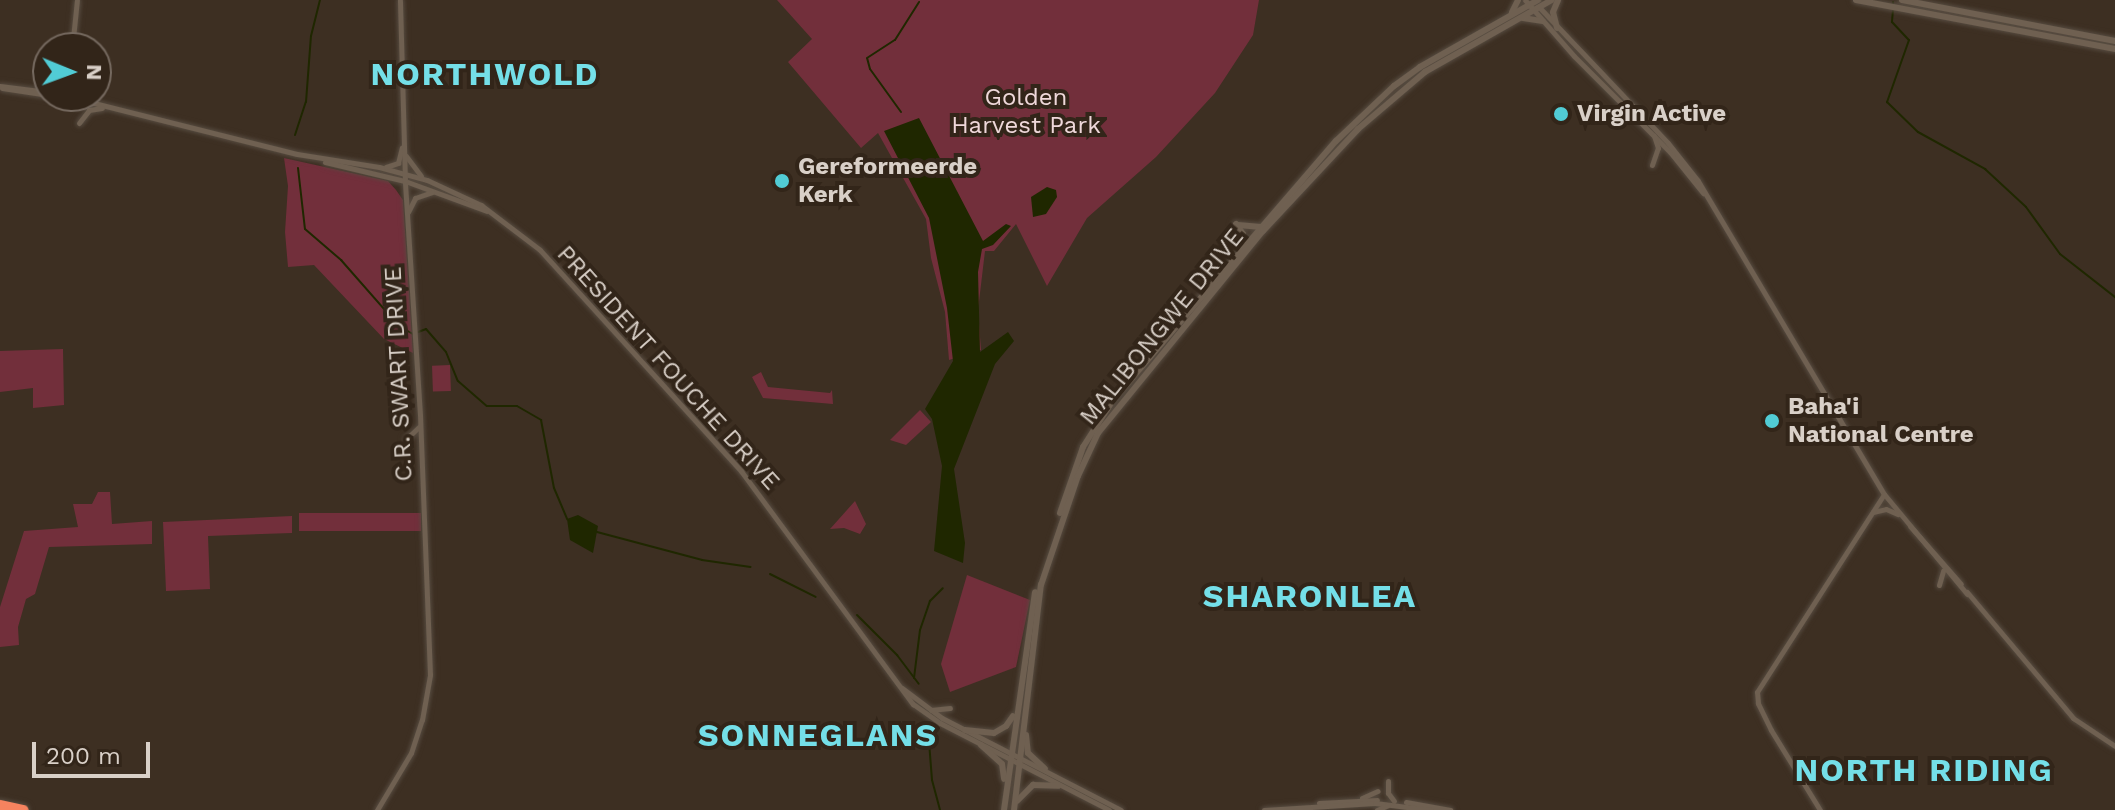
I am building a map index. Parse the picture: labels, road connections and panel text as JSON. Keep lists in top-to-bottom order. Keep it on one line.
{"streets":{"main road":["MALIBONGWE DRIVE"],"street":["PRESIDENT FOUCHE DRIVE","C.R. SWART DRIVE"]},"crossings":[["MALIBONGWE DRIVE","PRESIDENT FOUCHE DRIVE"],["PRESIDENT FOUCHE DRIVE","C.R. SWART DRIVE"]],"districts":["NORTHWOLD","SHARONLEA","SONNEGLANS","NORTH RIDING"],"parks":["Golden Harvest Park"],"places":["Virgin Active","Gereformeerde Kerk","Baha'i National Centre"],"scale_bar":"200 m","north":"right"}
